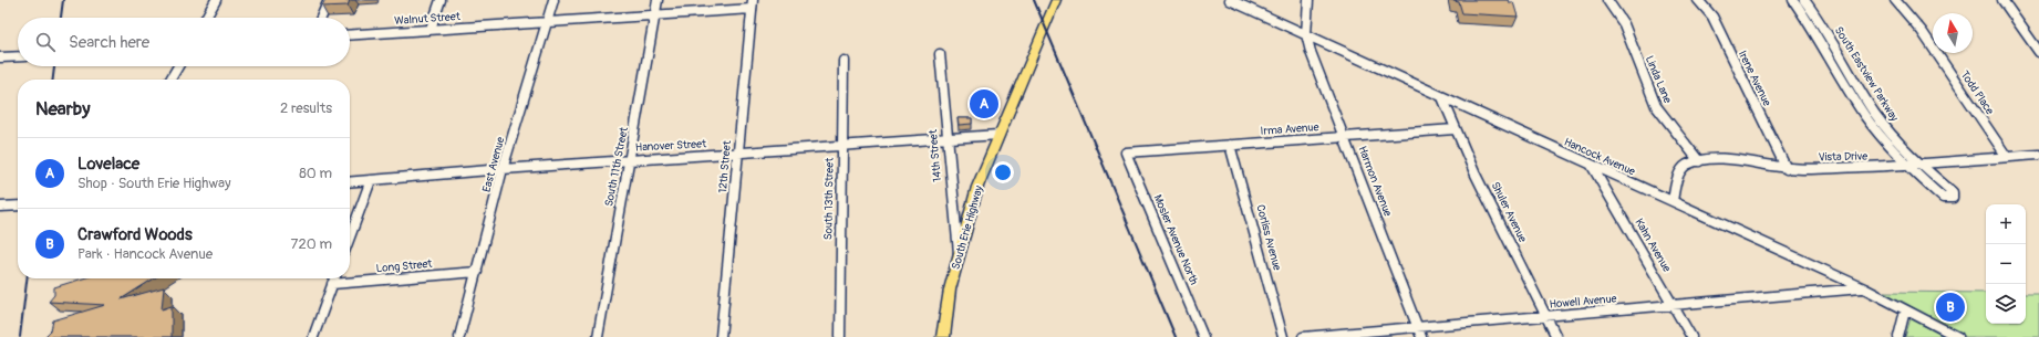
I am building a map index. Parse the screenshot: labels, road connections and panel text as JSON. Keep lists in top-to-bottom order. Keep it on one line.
{"streets":{"main road":["South Erie Highway"],"street":["Walnut Street","South Eastview Parkway","Irene Avenue","Linda Lane","Todd Place","Irma Avenue","Hanover Street","14th Street","Hancock Avenue","Vista Drive","East Avenue","South 11th Street","12th Street","Harmon Avenue","South 13th Street","Shuler Avenue","Corliss Avenue","Mosler Avenue North","Kahn Avenue","Long Street","Howell Avenue"]},"crossings":[["Walnut Street","East Avenue"],["Walnut Street","South 11th Street"],["Walnut Street","12th Street"],["South Eastview Parkway","Vista Drive"],["Irene Avenue","Vista Drive"],["Linda Lane","Vista Drive"],["Todd Place","Vista Drive"],["Irma Avenue","Harmon Avenue"],["Irma Avenue","Shuler Avenue"],["Irma Avenue","Corliss Avenue"],["Irma Avenue","Mosler Avenue North"],["Hanover Street","14th Street"],["Hanover Street","East Avenue"],["Hanover Street","South 11th Street"],["Hanover Street","12th Street"],["Hanover Street","South 13th Street"],["Hanover Street","South Erie Highway"],["14th Street","South Erie Highway"],["Hancock Avenue","Vista Drive"],["Hancock Avenue","Harmon Avenue"],["Hancock Avenue","Shuler Avenue"],["Hancock Avenue","Kahn Avenue"],["Hancock Avenue","Howell Avenue"],["East Avenue","Long Street"],["Harmon Avenue","Howell Avenue"],["Shuler Avenue","Howell Avenue"],["Kahn Avenue","Howell Avenue"]],"north":"top","page":{"search":"Search here","heading":["Nearby","2 results"],"pins":["A","B"],"list":[{"mark":"A","name":"Lovelace","note":"Shop · South Erie Highway","value":"80 m"},{"mark":"B","name":"Crawford Woods","note":"Park · Hancock Avenue","value":"720 m"}],"map_buttons":["+","−"]}}
